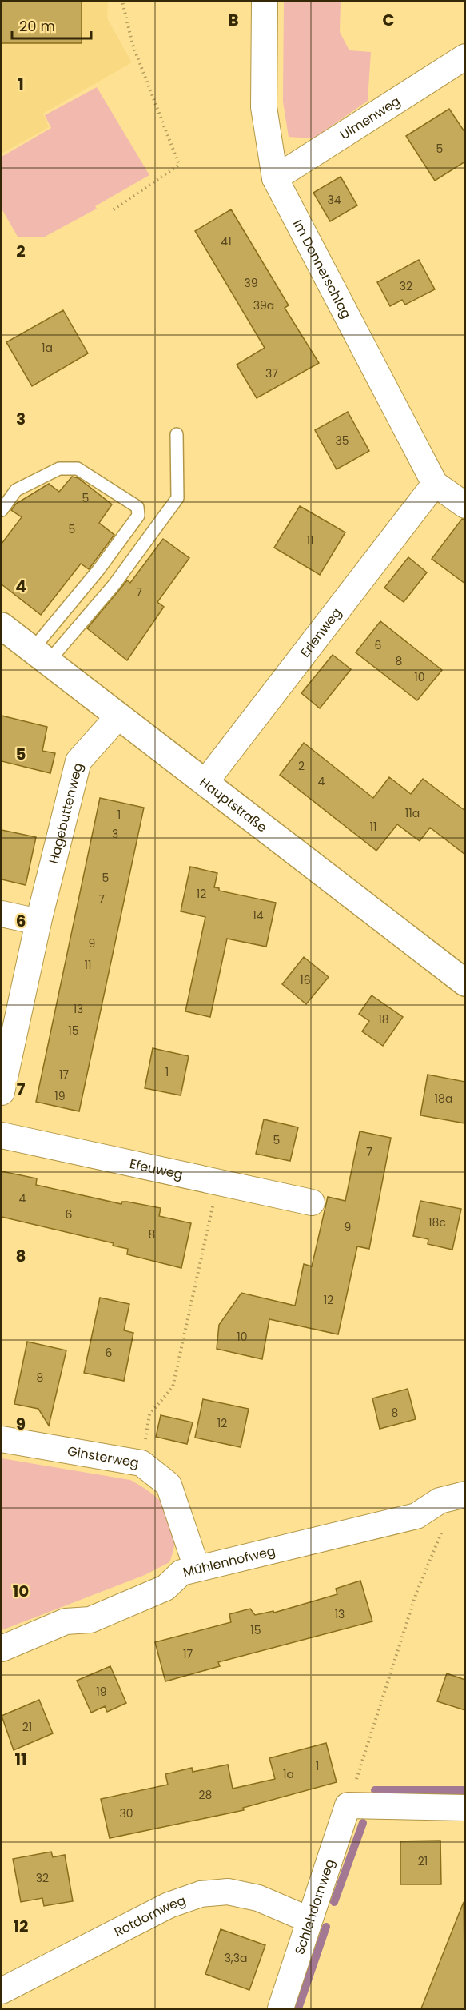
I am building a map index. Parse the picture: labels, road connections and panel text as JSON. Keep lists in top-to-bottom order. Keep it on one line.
{"streets":{"street":["Ulmenweg","Im Donnerschlag","Erlenweg","Hauptstraße","Hagebuttenweg","Efeuweg","Ginsterweg","Mühlenhofweg","Schlehdornweg","Rotdornweg"]},"crossings":[["Ulmenweg","Im Donnerschlag"],["Im Donnerschlag","Erlenweg"],["Erlenweg","Hauptstraße"],["Hauptstraße","Hagebuttenweg"],["Ginsterweg","Mühlenhofweg"],["Schlehdornweg","Rotdornweg"]],"house_numbers":["5","34","41","39","32","39a","1a","37","35","5","5","11","7","6","8","10","2","4","11a","1","11","3","5","12","7","14","9","11","16","13","18","15","1","17","19","18a","5","7","4","6","18c","9","8","12","10","6","8","8","12","13","15","17","19","21","1","1a","28","30","21","32","3,3a"],"scale_bar":"20 m","grid":{"columns":["B","C"],"rows":["1","2","3","4","5","6","7","8","9","10","11","12"]}}
